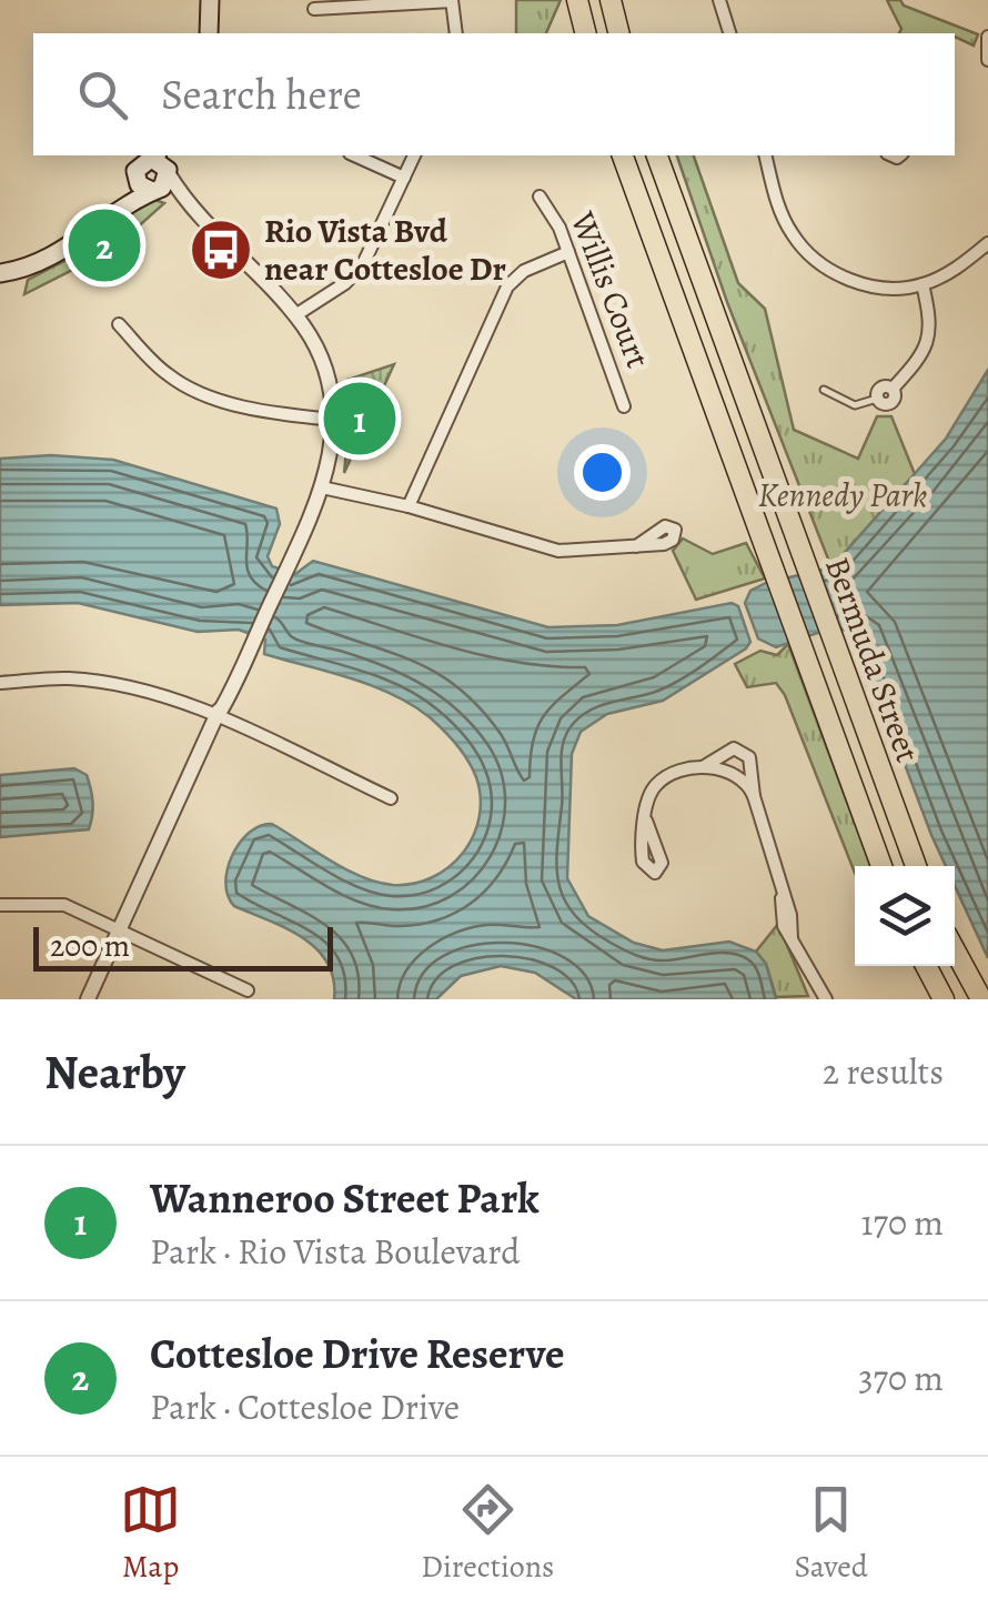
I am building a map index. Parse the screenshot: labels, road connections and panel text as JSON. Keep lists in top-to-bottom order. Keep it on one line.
{"streets":{"main road":["Bermuda Street"],"street":["Willis Court"]},"parks":["Kennedy Park"],"places":{"bus stop":["Rio Vista Bvd near Cottesloe Dr"]},"scale_bar":"200 m","page":{"search":"Search here","pins":["2","1"],"scale":"200 m","heading":["Nearby","2 results"],"list":[{"mark":"1","name":"Wanneroo Street Park","note":"Park · Rio Vista Boulevard","value":"170 m"},{"mark":"2","name":"Cottesloe Drive Reserve","note":"Park · Cottesloe Drive","value":"370 m"}],"nav":["Map","Directions","Saved"]}}
